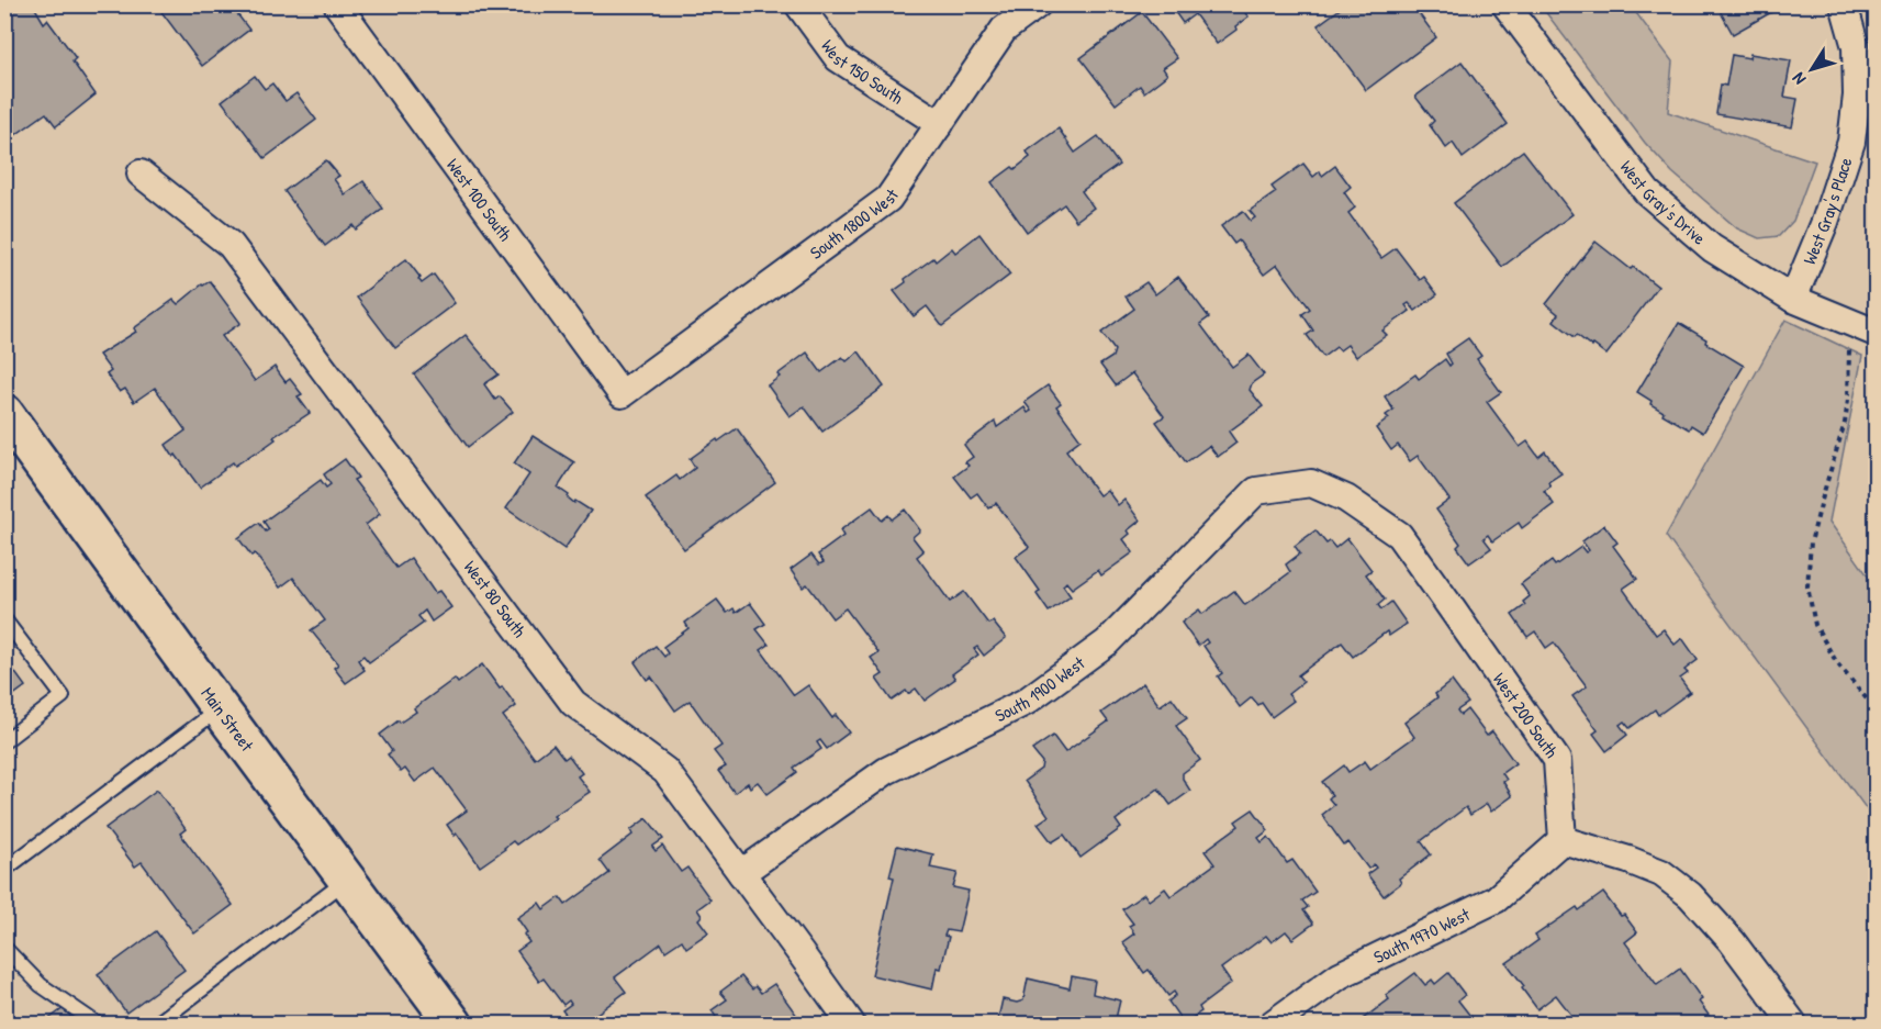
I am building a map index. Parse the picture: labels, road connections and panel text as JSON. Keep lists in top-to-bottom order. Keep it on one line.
{"streets":{"main road":["Main Street"],"street":["West 150 South","West 100 South","West Gray's Drive","West Gray's Place","South 1800 West","West 80 South","South 1900 West","West 200 South","South 1970 West"]},"crossings":[["West 150 South","South 1800 West"],["West 100 South","South 1800 West"],["West Gray's Drive","West Gray's Place"],["West 80 South","South 1900 West"],["South 1900 West","West 200 South"],["West 200 South","South 1970 West"]],"north":"bottom left"}
